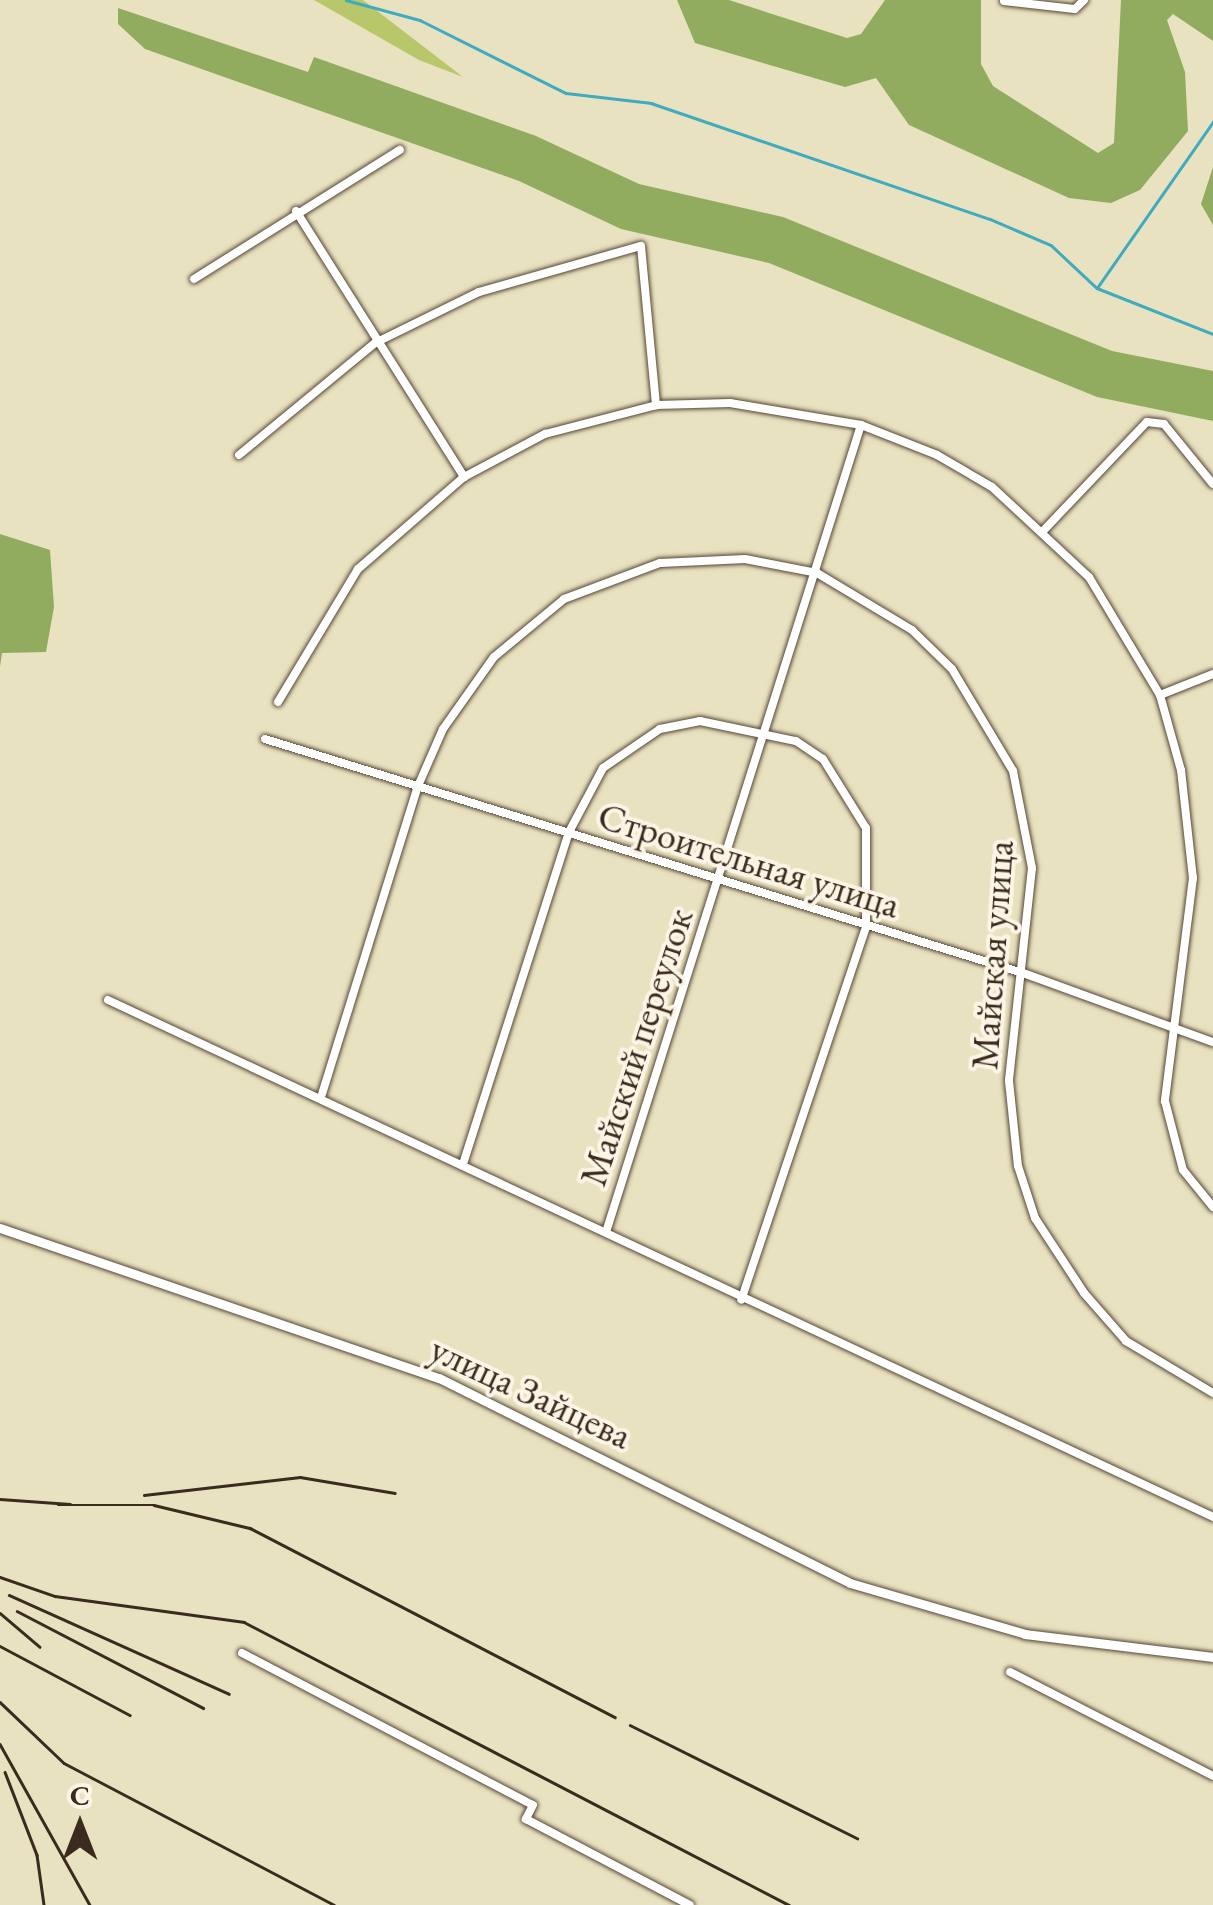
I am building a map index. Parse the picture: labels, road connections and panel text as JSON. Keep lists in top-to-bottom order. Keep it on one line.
{"streets":{"street":["Строительная улица","Майская улица","Майский переулок","улица Зайцева"]},"crossings":[["Строительная улица","Майская улица"],["Строительная улица","Майский переулок"],["Майская улица","Майский переулок"]],"north":"top"}
